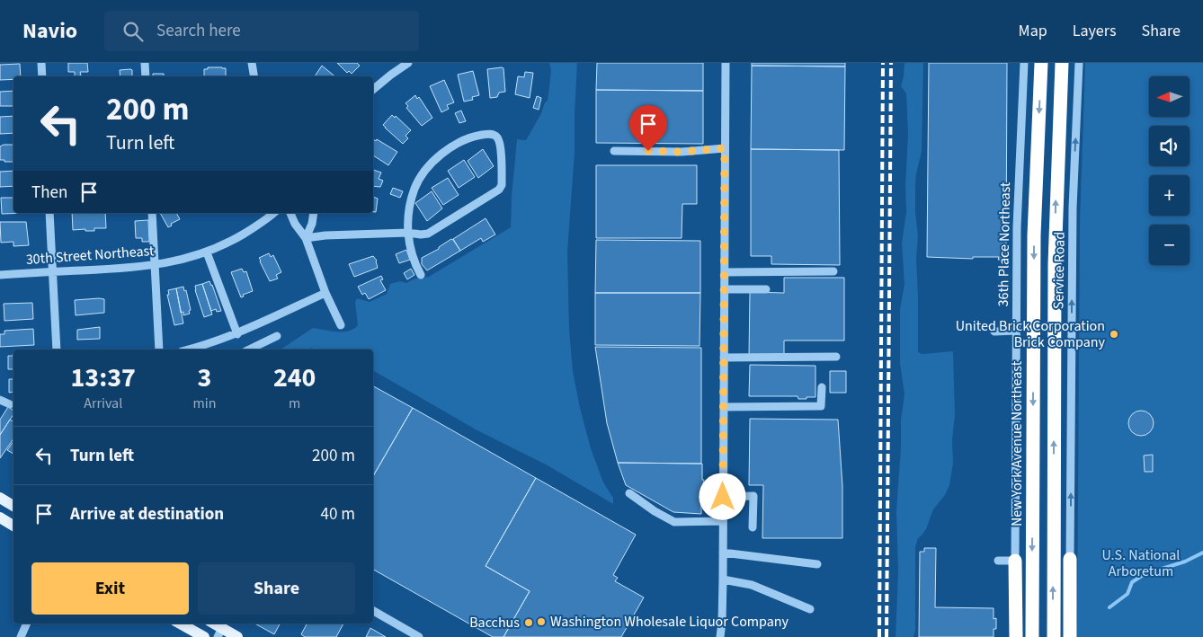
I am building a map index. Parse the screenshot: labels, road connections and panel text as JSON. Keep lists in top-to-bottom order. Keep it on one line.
{"streets":{"highway":["New York Avenue Northeast"],"street":["36th Place Northeast","30th Street Northeast","Service Road"]},"one_way":["Service Road"],"parks":["U.S. National Arboretum"],"places":["United Brick Corporation Brick Company","Washington Wholesale Liquor Company","Bacchus"],"north":"left","page":{"header":"Navio","search":"Search here","nav":["Map","Layers","Share"],"map_buttons":["+","−"],"turn":["200 m","Turn left"],"then":"Then","eta":["13:37","Arrival","3","min","240","m"],"list":[{"name":"Turn left","value":"200 m"},{"name":"Arrive at destination","value":"40 m"}],"buttons":["Exit","Share"]}}
